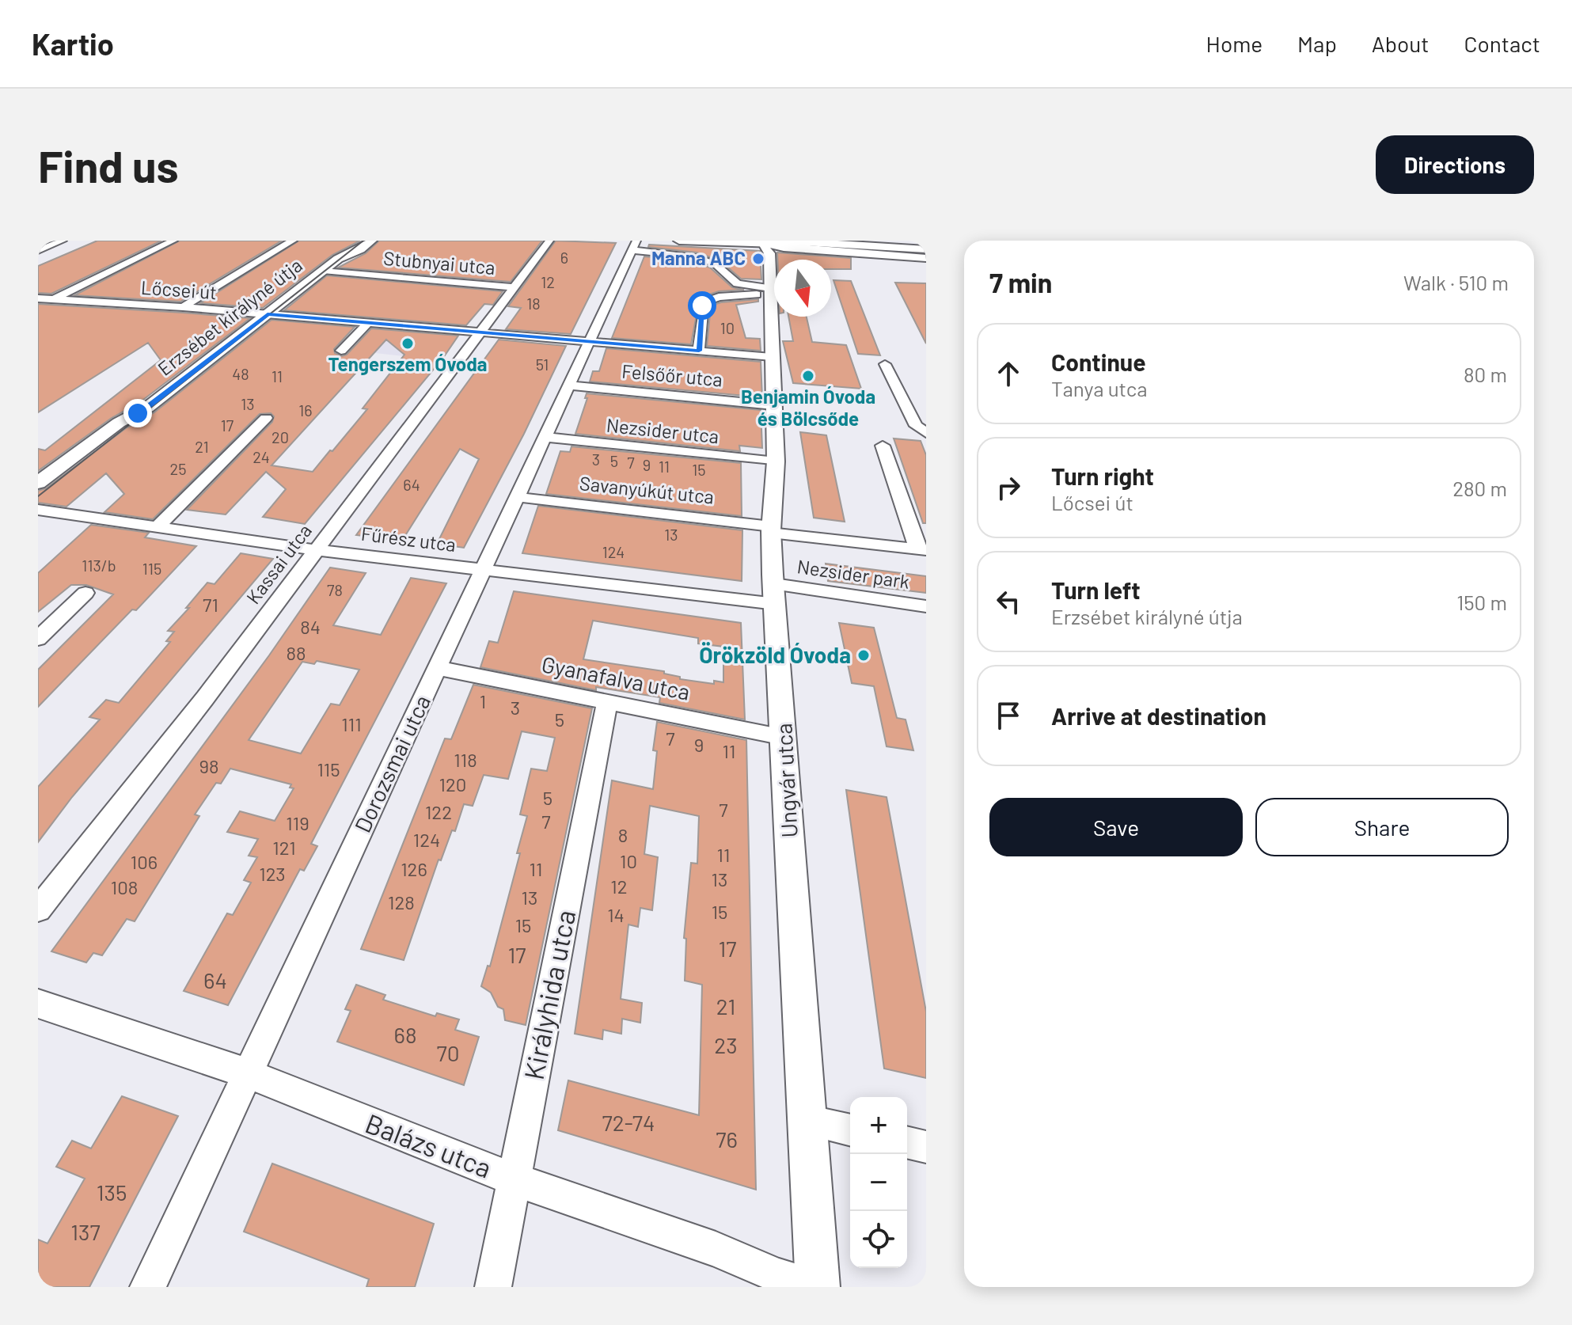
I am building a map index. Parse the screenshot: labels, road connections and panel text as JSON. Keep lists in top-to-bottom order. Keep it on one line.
{"streets":{"street":["Stubnyai utca","Lőcsei út","Erzsébet királyné útja","Felsőőr utca","Nezsider utca","Savanyúkút utca","Fűrész utca","Kassai utca","Nezsider park","Gyanafalva utca","Dorozsmai utca","Ungvár utca","Királyhida utca","Balázs utca"]},"crossings":[["Stubnyai utca","Erzsébet királyné útja"],["Stubnyai utca","Kassai utca"],["Lőcsei út","Erzsébet királyné útja"],["Lőcsei út","Kassai utca"],["Lőcsei út","Dorozsmai utca"],["Lőcsei út","Ungvár utca"],["Felsőőr utca","Dorozsmai utca"],["Felsőőr utca","Ungvár utca"],["Nezsider utca","Dorozsmai utca"],["Nezsider utca","Ungvár utca"],["Savanyúkút utca","Nezsider park"],["Savanyúkút utca","Dorozsmai utca"],["Savanyúkút utca","Ungvár utca"],["Fűrész utca","Kassai utca"],["Fűrész utca","Nezsider park"],["Fűrész utca","Dorozsmai utca"],["Fűrész utca","Ungvár utca"],["Nezsider park","Ungvár utca"],["Gyanafalva utca","Dorozsmai utca"],["Gyanafalva utca","Ungvár utca"],["Gyanafalva utca","Királyhida utca"],["Dorozsmai utca","Balázs utca"],["Ungvár utca","Balázs utca"],["Királyhida utca","Balázs utca"]],"places":["Manna ABC","Tengerszem Óvoda","Benjamin Óvoda és Bölcsőde","Örökzöld Óvoda"],"house_numbers":["6","12","18","10","51","48","11","13","16","17","20","21","24","3","5","7","9","11","25","15","64","13","124","113/b","115","78","71","84","88","1","3","5","111","7","9","11","118","98","115","120","5","7","122","7","119","8","124","121","11","10","106","126","11","123","13","12","108","13","128","15","14","15","17","17","64","21","68","23","70","72-74","76","135","137"],"north":"bottom","page":{"header":"Kartio","nav":["Home","Map","About","Contact"],"buttons":["Directions",["Save","Share"]],"title":"Find us","heading":["7 min","Walk · 510 m"],"list":[["Continue","Tanya utca","80 m"],["Turn right","Lőcsei út","280 m"],["Turn left","Erzsébet királyné útja","150 m"],"Arrive at destination"],"map_buttons":["+","−"]}}
